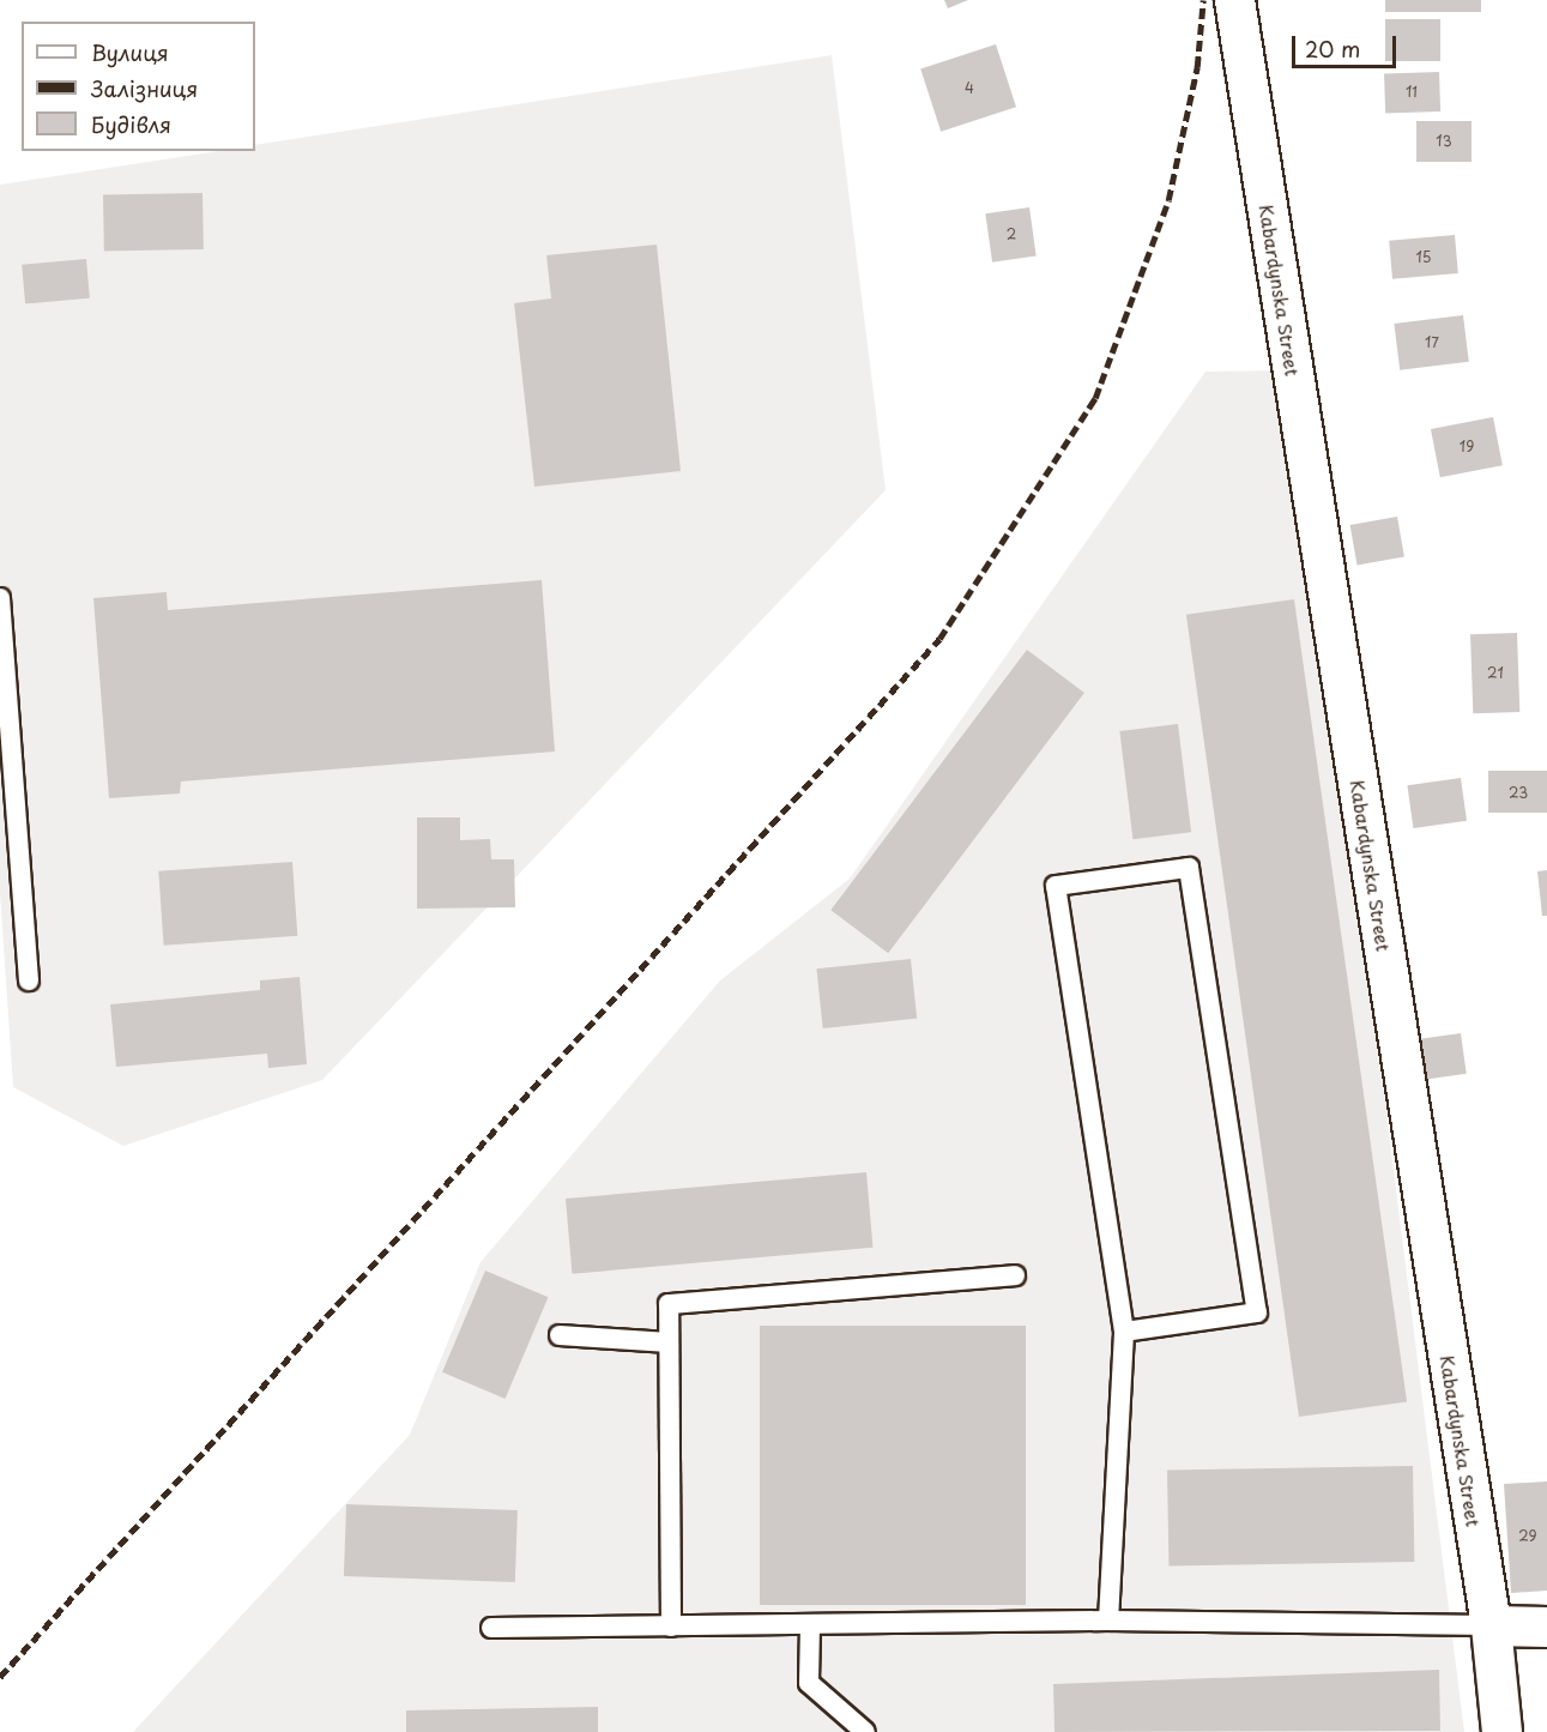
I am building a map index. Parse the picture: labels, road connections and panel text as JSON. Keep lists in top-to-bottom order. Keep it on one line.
{"streets":{"street":["Kabardynska Street"]},"house_numbers":["4","11","13","2","15","17","19","21","23","29"],"legend":["Вулиця","Залізниця","Будівля"],"scale_bar":"20 m"}
